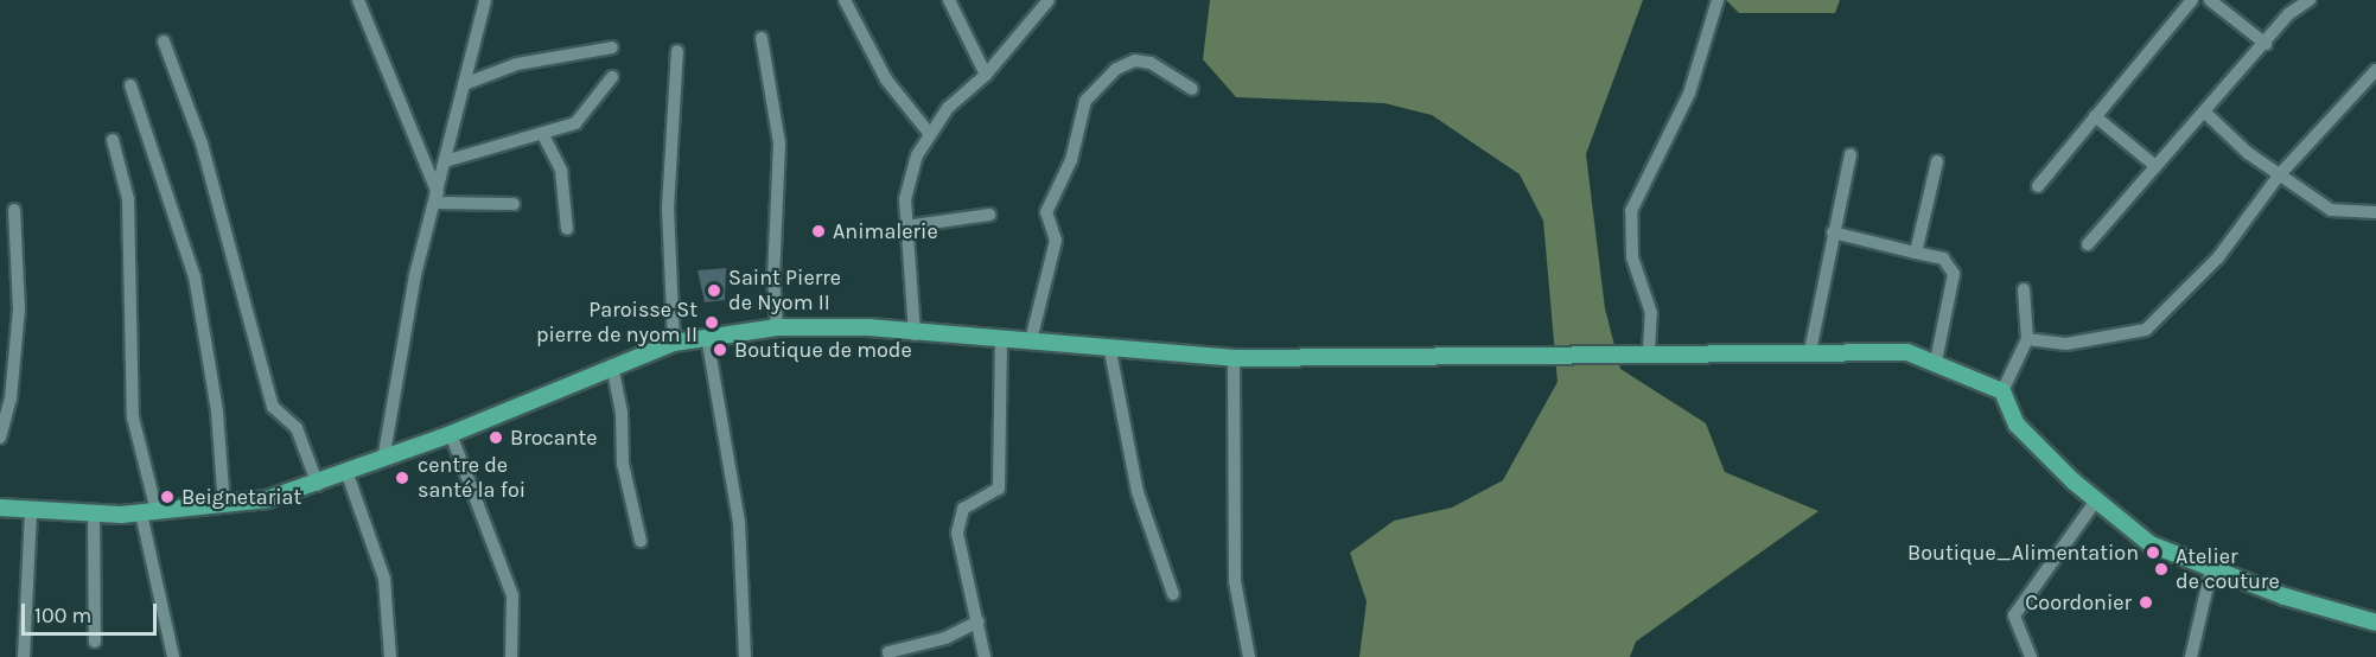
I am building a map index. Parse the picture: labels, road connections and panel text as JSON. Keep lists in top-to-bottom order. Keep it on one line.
{"places":["Animalerie","Saint Pierre de Nyom II","Paroisse St pierre de nyom II","Boutique de mode","Brocante","centre de santé la foi","Beignetariat","Boutique_Alimentation","Atelier de couture","Coordonier"],"scale_bar":"100 m"}
